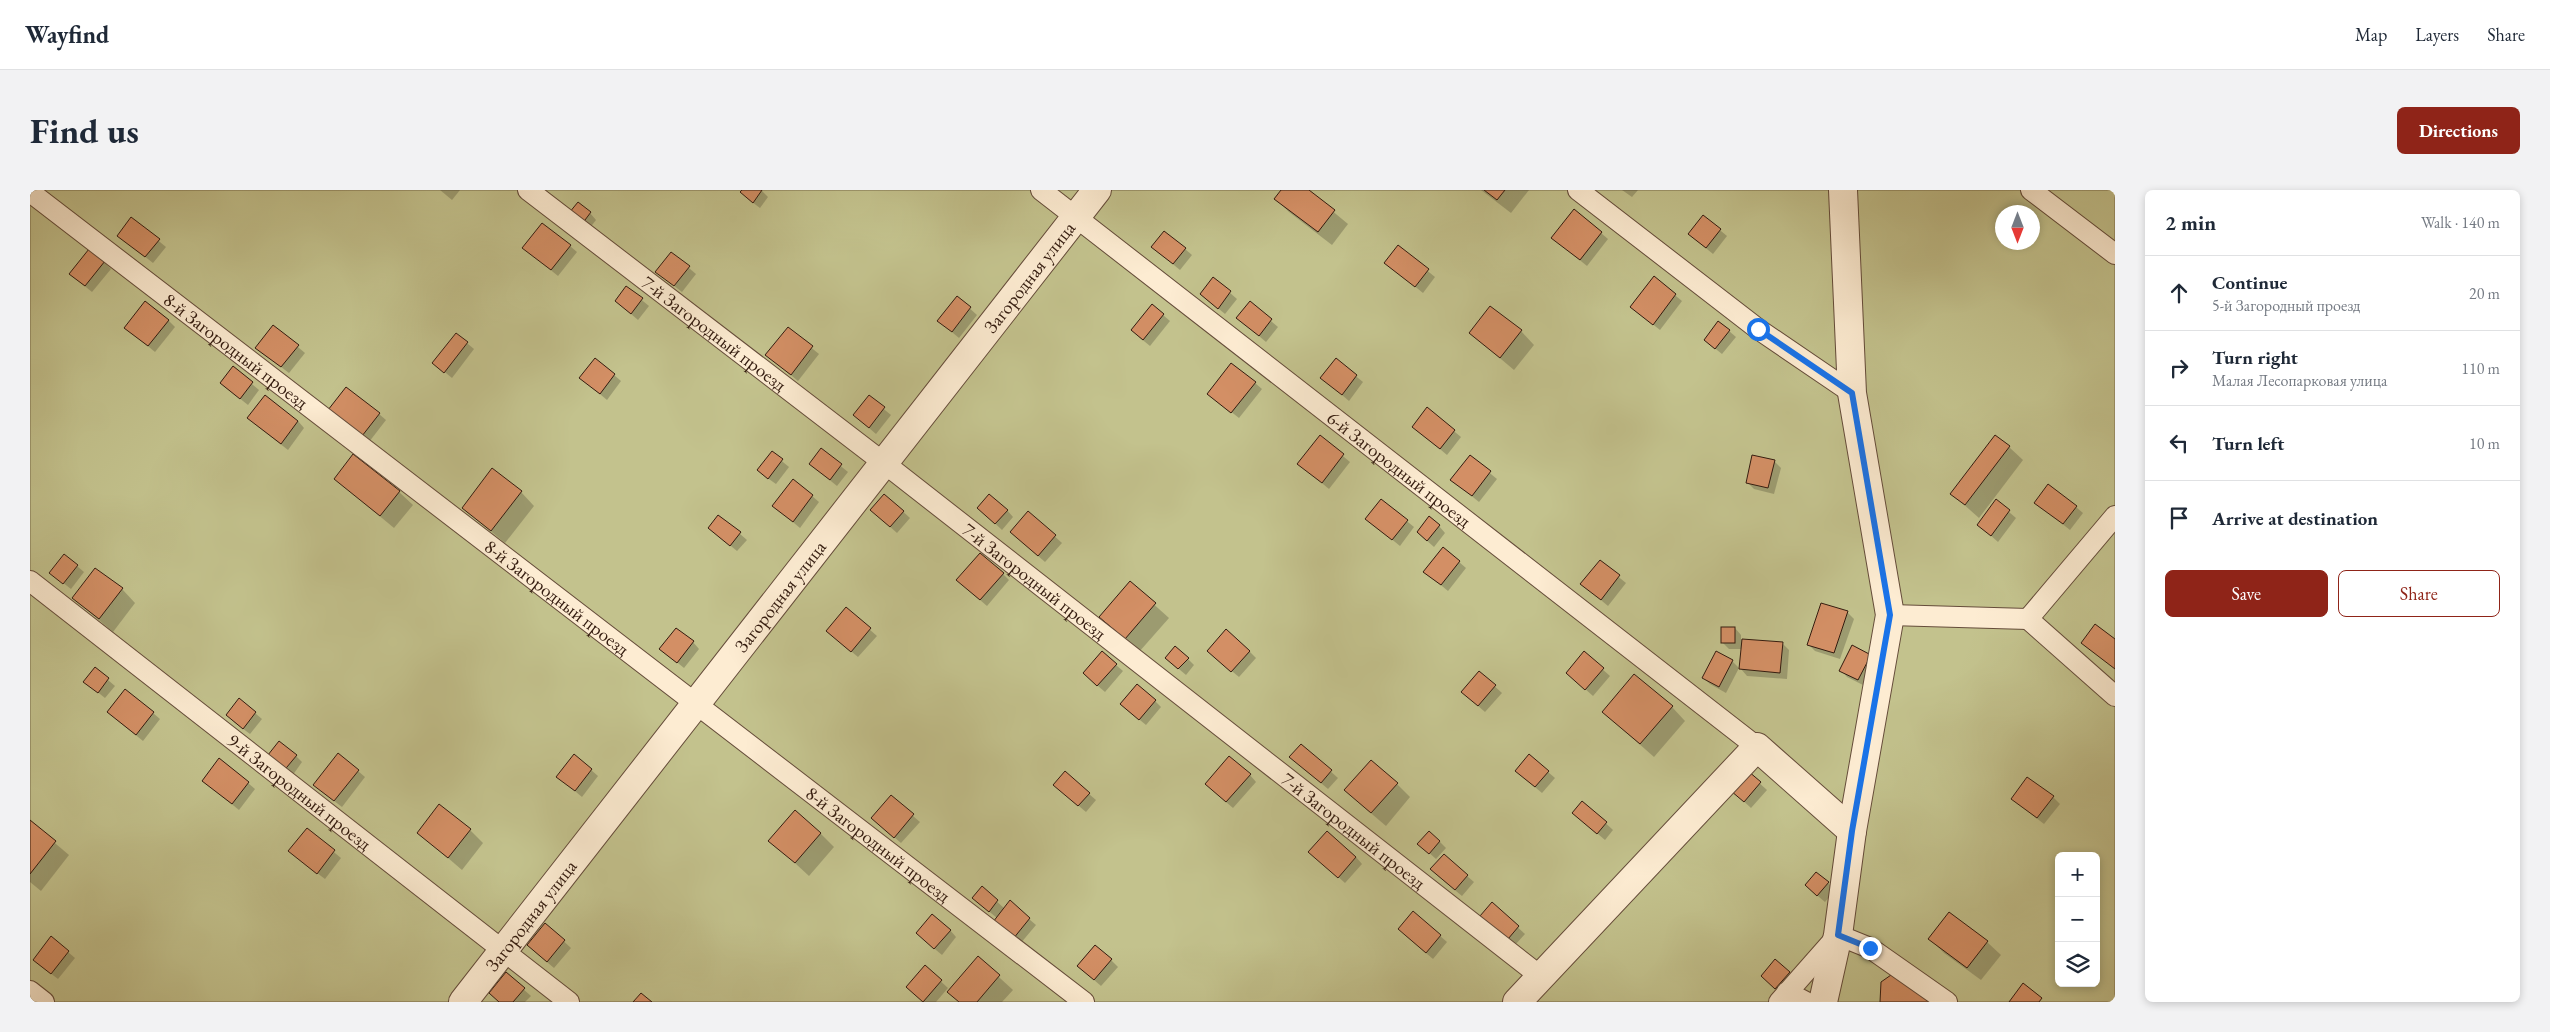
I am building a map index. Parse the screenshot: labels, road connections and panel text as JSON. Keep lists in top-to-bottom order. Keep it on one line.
{"streets":{"street":["Загородная улица"],"lane":["7-й Загородный проезд","8-й Загородный проезд","6-й Загородный проезд","9-й Загородный проезд"]},"crossings":[["Загородная улица","7-й Загородный проезд"],["Загородная улица","8-й Загородный проезд"],["Загородная улица","6-й Загородный проезд"],["Загородная улица","9-й Загородный проезд"]],"north":"bottom","page":{"header":"Wayfind","nav":["Map","Layers","Share"],"buttons":["Directions",["Save","Share"]],"title":"Find us","heading":["2 min","Walk · 140 m"],"list":[["Continue","5-й Загородный проезд","20 m"],["Turn right","Малая Лесопарковая улица","110 m"],["Turn left","10 m"],"Arrive at destination"],"map_buttons":["+","−"]}}
